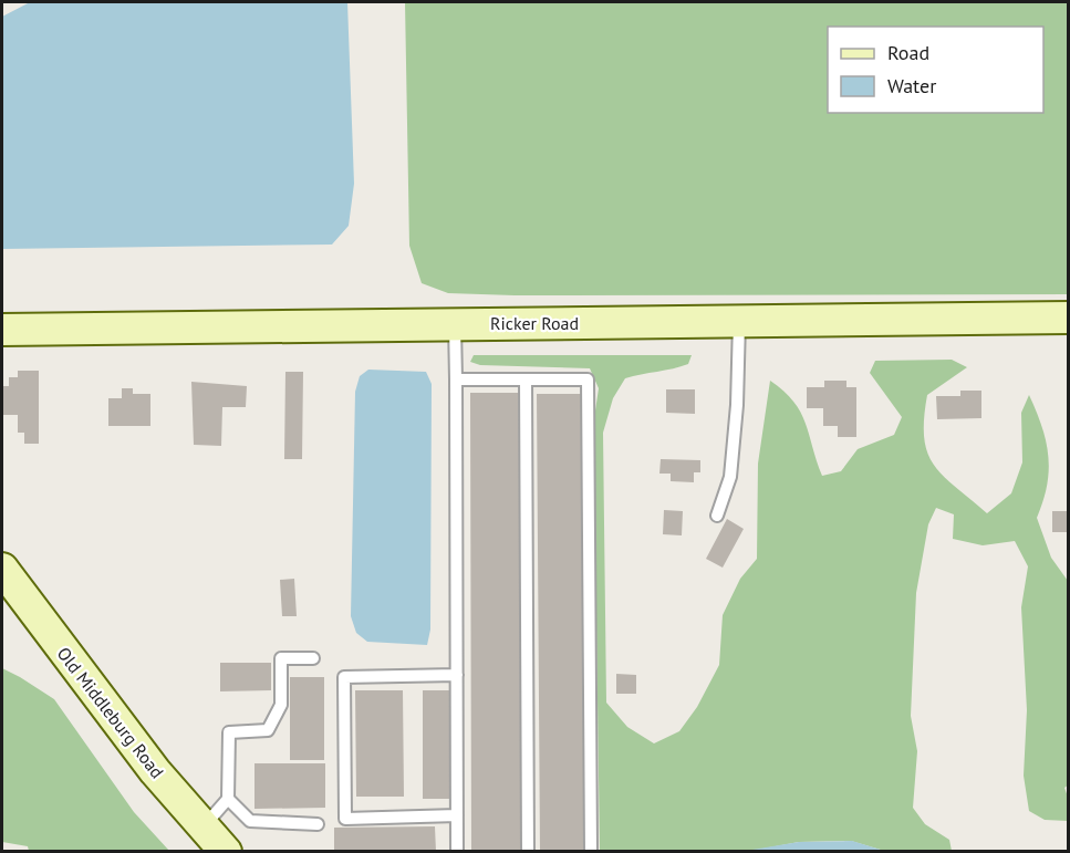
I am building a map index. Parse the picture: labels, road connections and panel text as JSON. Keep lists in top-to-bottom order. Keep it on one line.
{"streets":{"street":["Ricker Road","Old Middleburg Road"]},"legend":["Road","Water"]}
